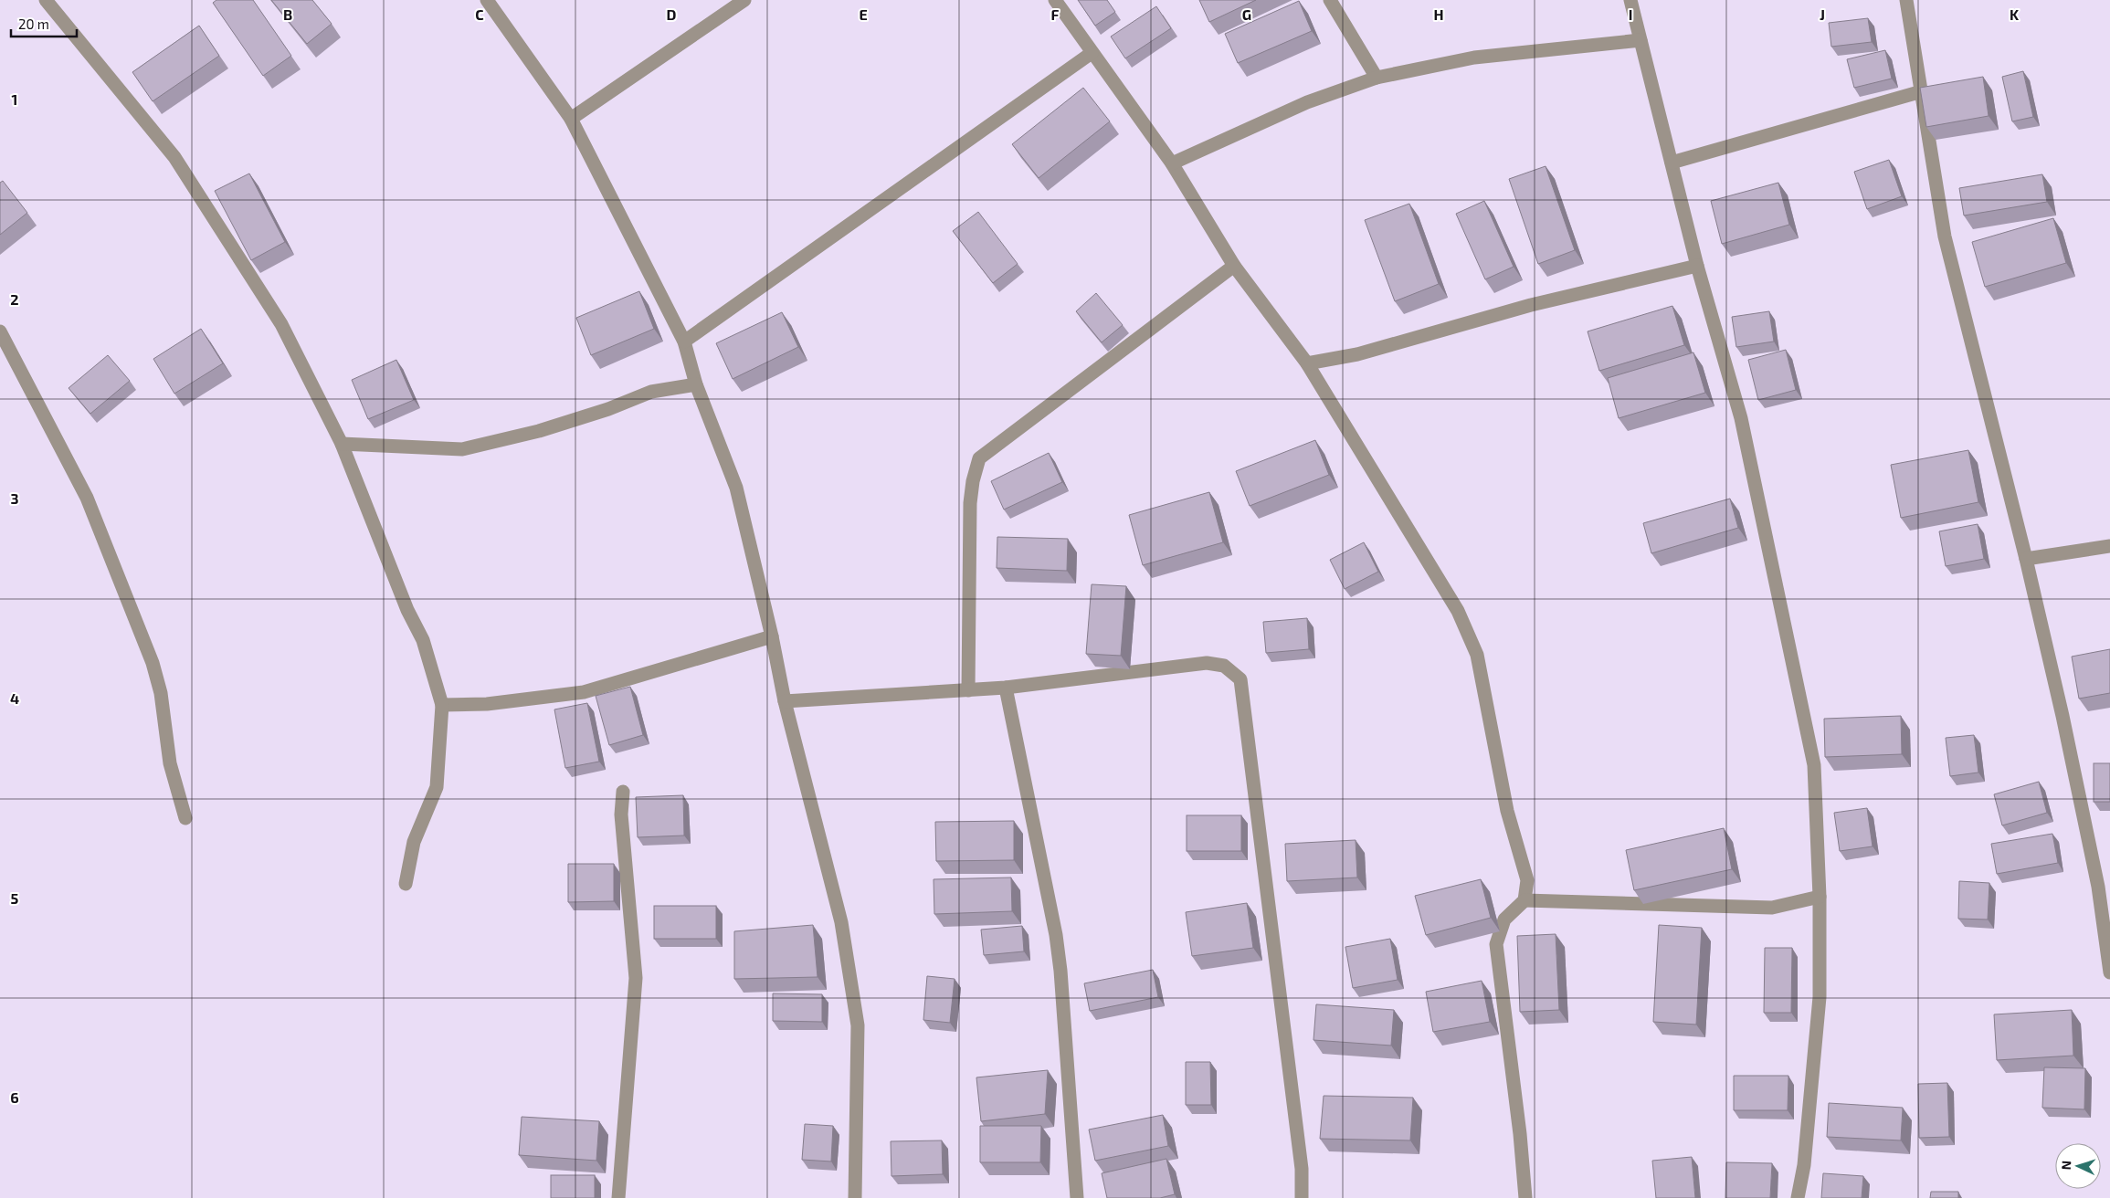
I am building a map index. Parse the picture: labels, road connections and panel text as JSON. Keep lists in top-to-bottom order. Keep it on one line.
{"scale_bar":"20 m","north":"left","grid":{"columns":["B","C","D","E","F","G","H","I","J","K"],"rows":["1","2","3","4","5","6"]}}
